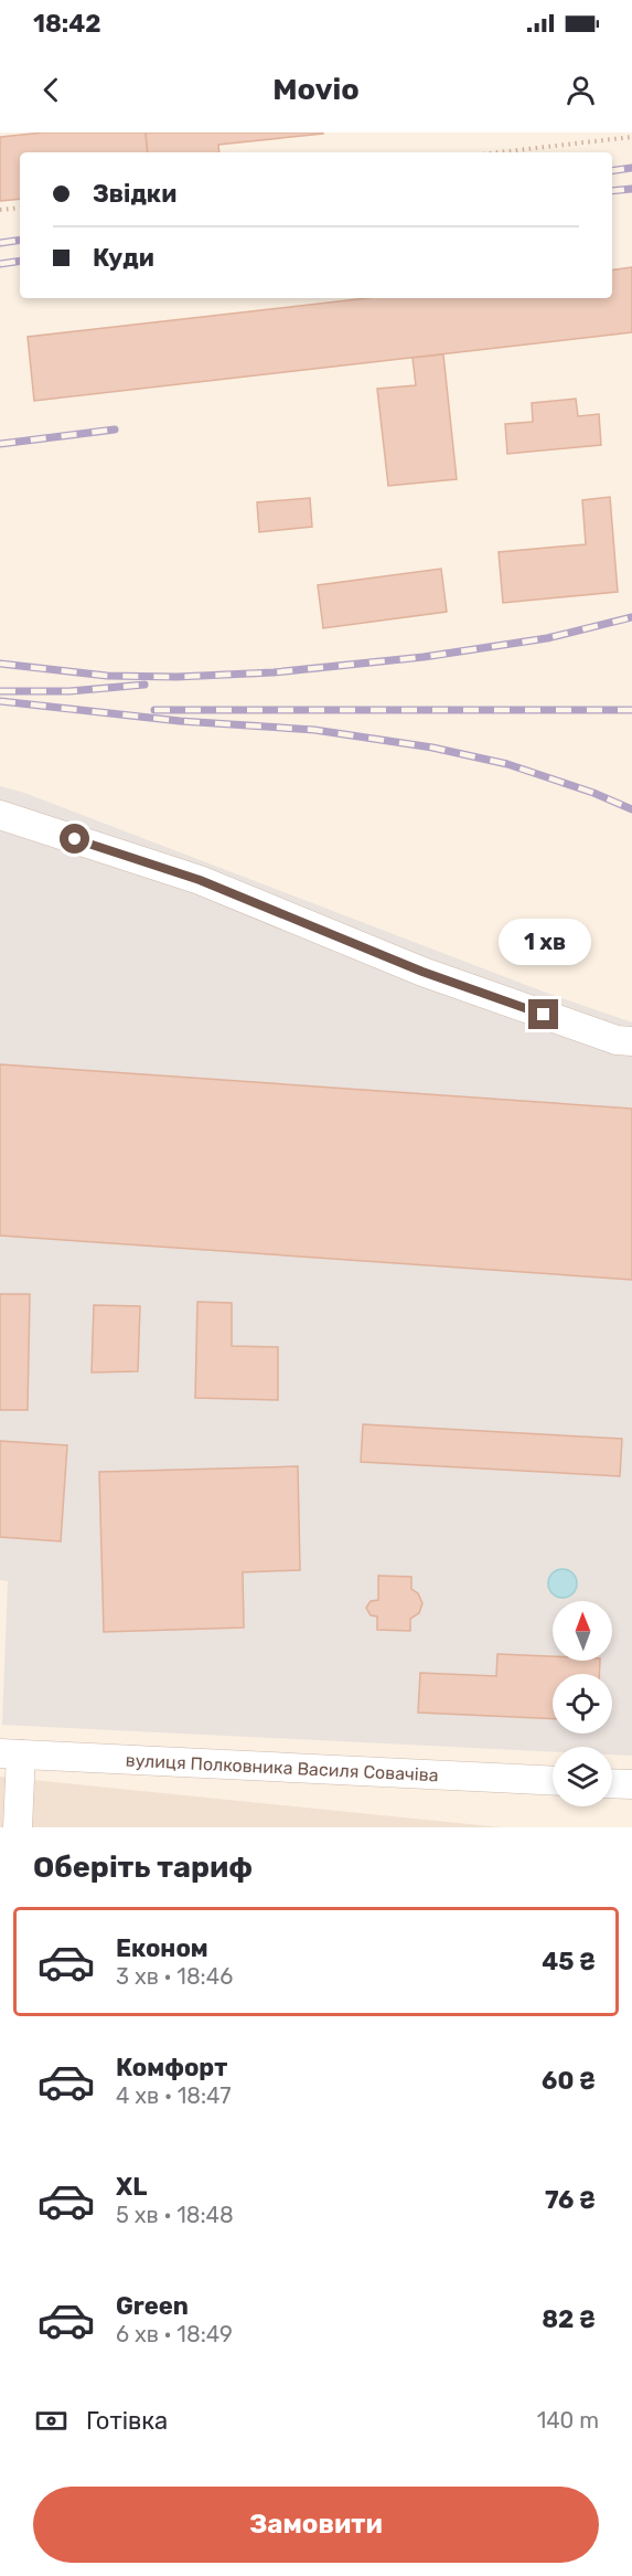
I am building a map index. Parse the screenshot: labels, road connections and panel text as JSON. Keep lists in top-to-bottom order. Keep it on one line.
{"streets":{"street":["вулиця Полковника Василя Совачіва"]},"north":"top","page":{"status":"18:42","header":"Movio","banner":["Звідки","Куди"],"bubble":"1 хв","heading":"Оберіть тариф","list":[{"name":"Економ","note":"3 хв · 18:46","value":"45 ₴"},{"name":"Комфорт","note":"4 хв · 18:47","value":"60 ₴"},{"name":"XL","note":"5 хв · 18:48","value":"76 ₴"},{"name":"Green","note":"6 хв · 18:49","value":"82 ₴"}],"pay":["Готівка","140 m"],"buttons":"Замовити"}}
